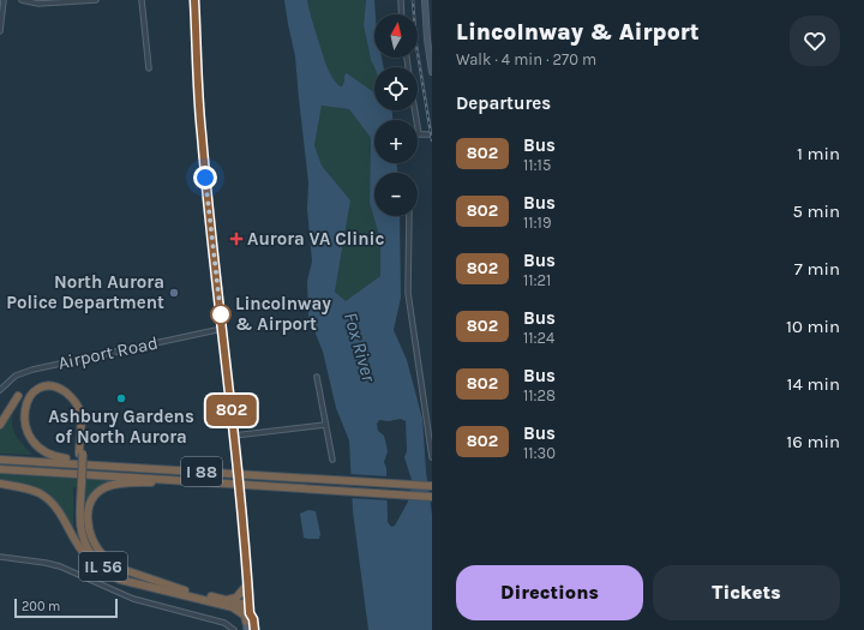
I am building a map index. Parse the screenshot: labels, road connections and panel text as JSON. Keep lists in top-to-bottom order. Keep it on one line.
{"streets":{"highway":["I 88","IL 56"],"street":["Airport Road"]},"water":["Fox River"],"places":{"health":["Aurora VA Clinic"],"other":["North Aurora Police Department","Lincolnway & Airport","Ashbury Gardens of North Aurora"]},"lines":["bus line 802"],"scale_bar":"200 m","north":"top","page":{"on_map":"802","heading":[["Lincolnway & Airport","Walk · 4 min · 270 m"],"Departures"],"map_buttons":["+","−"],"list":[{"mark":"802","name":"Bus","note":"11:15","value":"1 min"},{"mark":"802","name":"Bus","note":"11:19","value":"5 min"},{"mark":"802","name":"Bus","note":"11:21","value":"7 min"},{"mark":"802","name":"Bus","note":"11:24","value":"10 min"},{"mark":"802","name":"Bus","note":"11:28","value":"14 min"},{"mark":"802","name":"Bus","note":"11:30","value":"16 min"}],"buttons":["Directions","Tickets"],"scale":"200 m"}}
